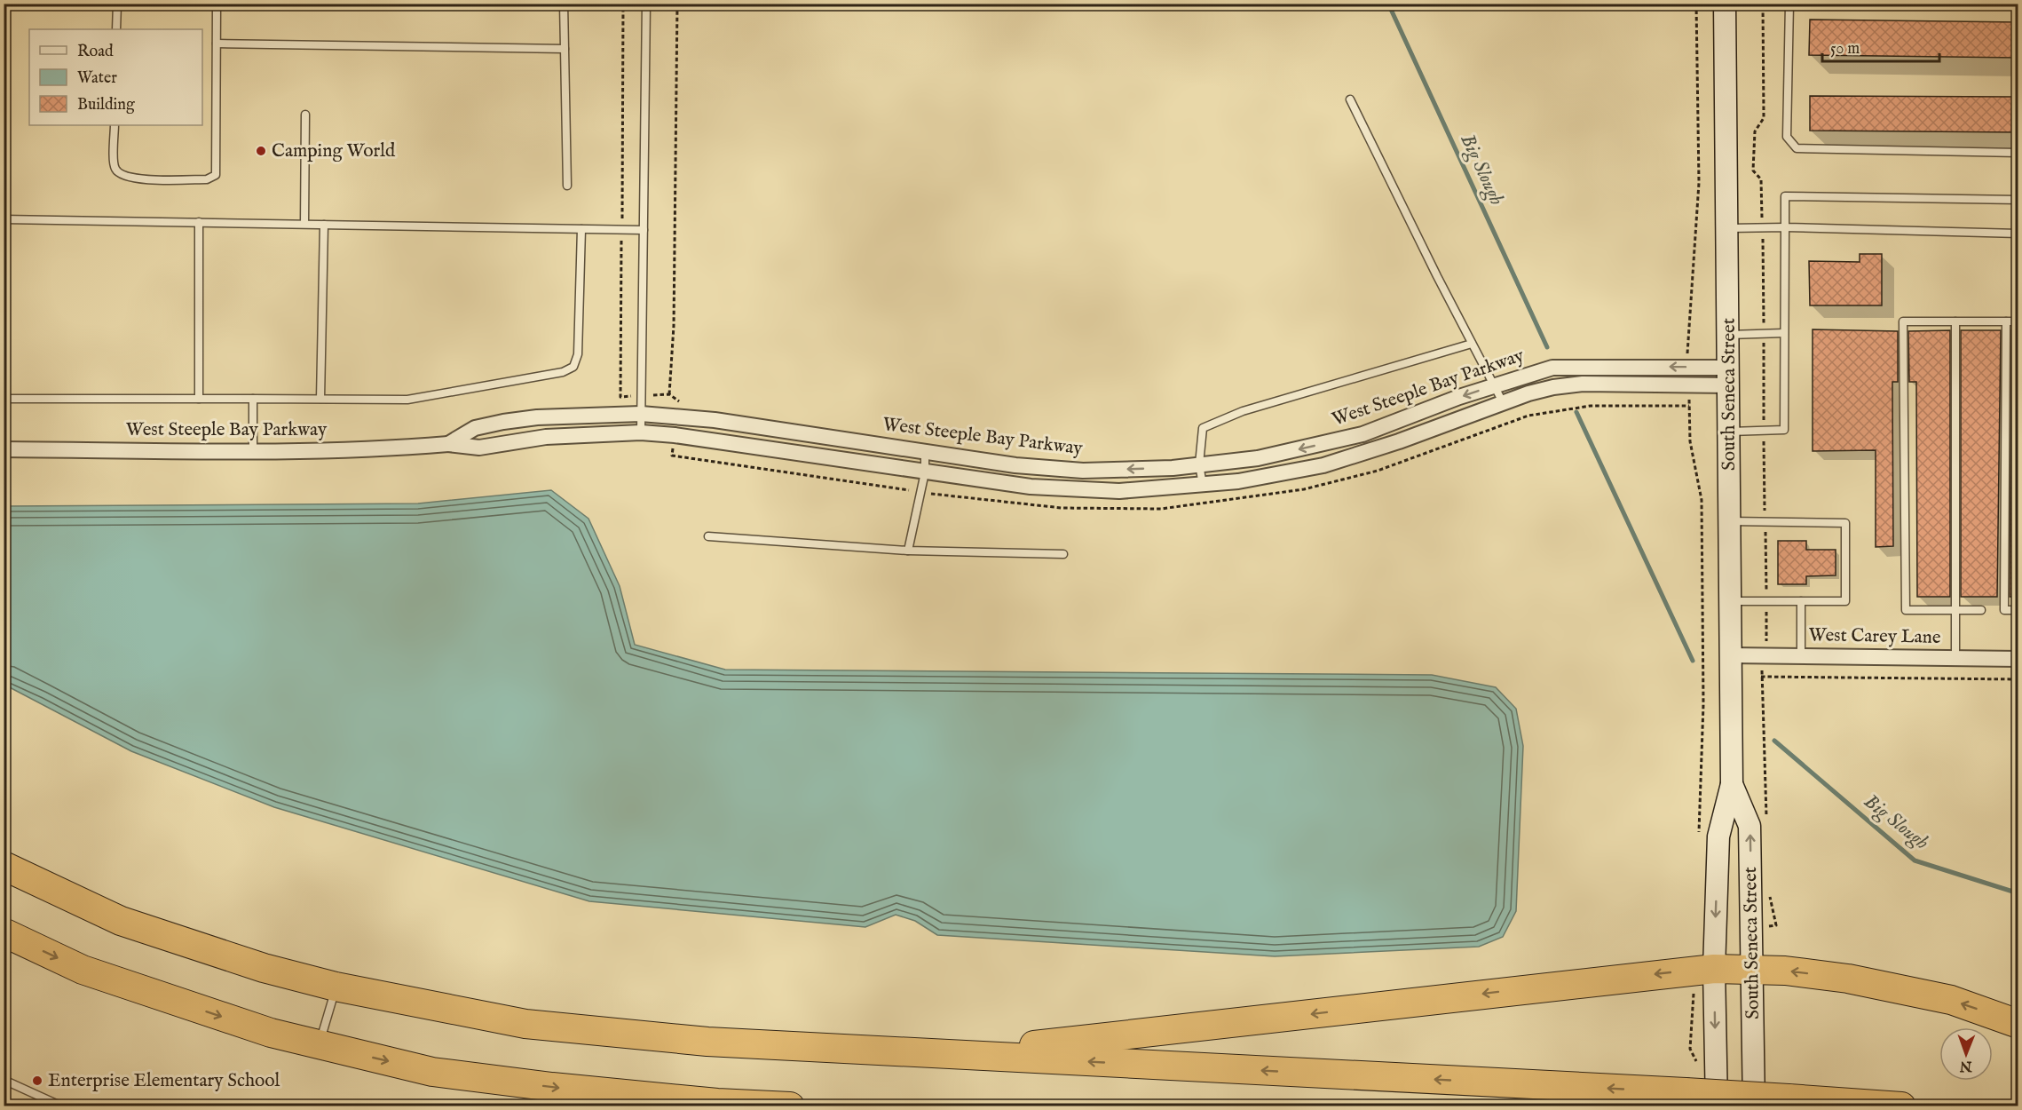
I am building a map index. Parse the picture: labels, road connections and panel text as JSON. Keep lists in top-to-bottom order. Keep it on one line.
{"streets":{"street":["West Steeple Bay Parkway","South Seneca Street","West Carey Lane"]},"crossings":[["West Steeple Bay Parkway","South Seneca Street"],["South Seneca Street","West Carey Lane"]],"water":["Big Slough"],"places":["Camping World","Enterprise Elementary School"],"legend":["Road","Water","Building"],"scale_bar":"50 m","north":"bottom"}
